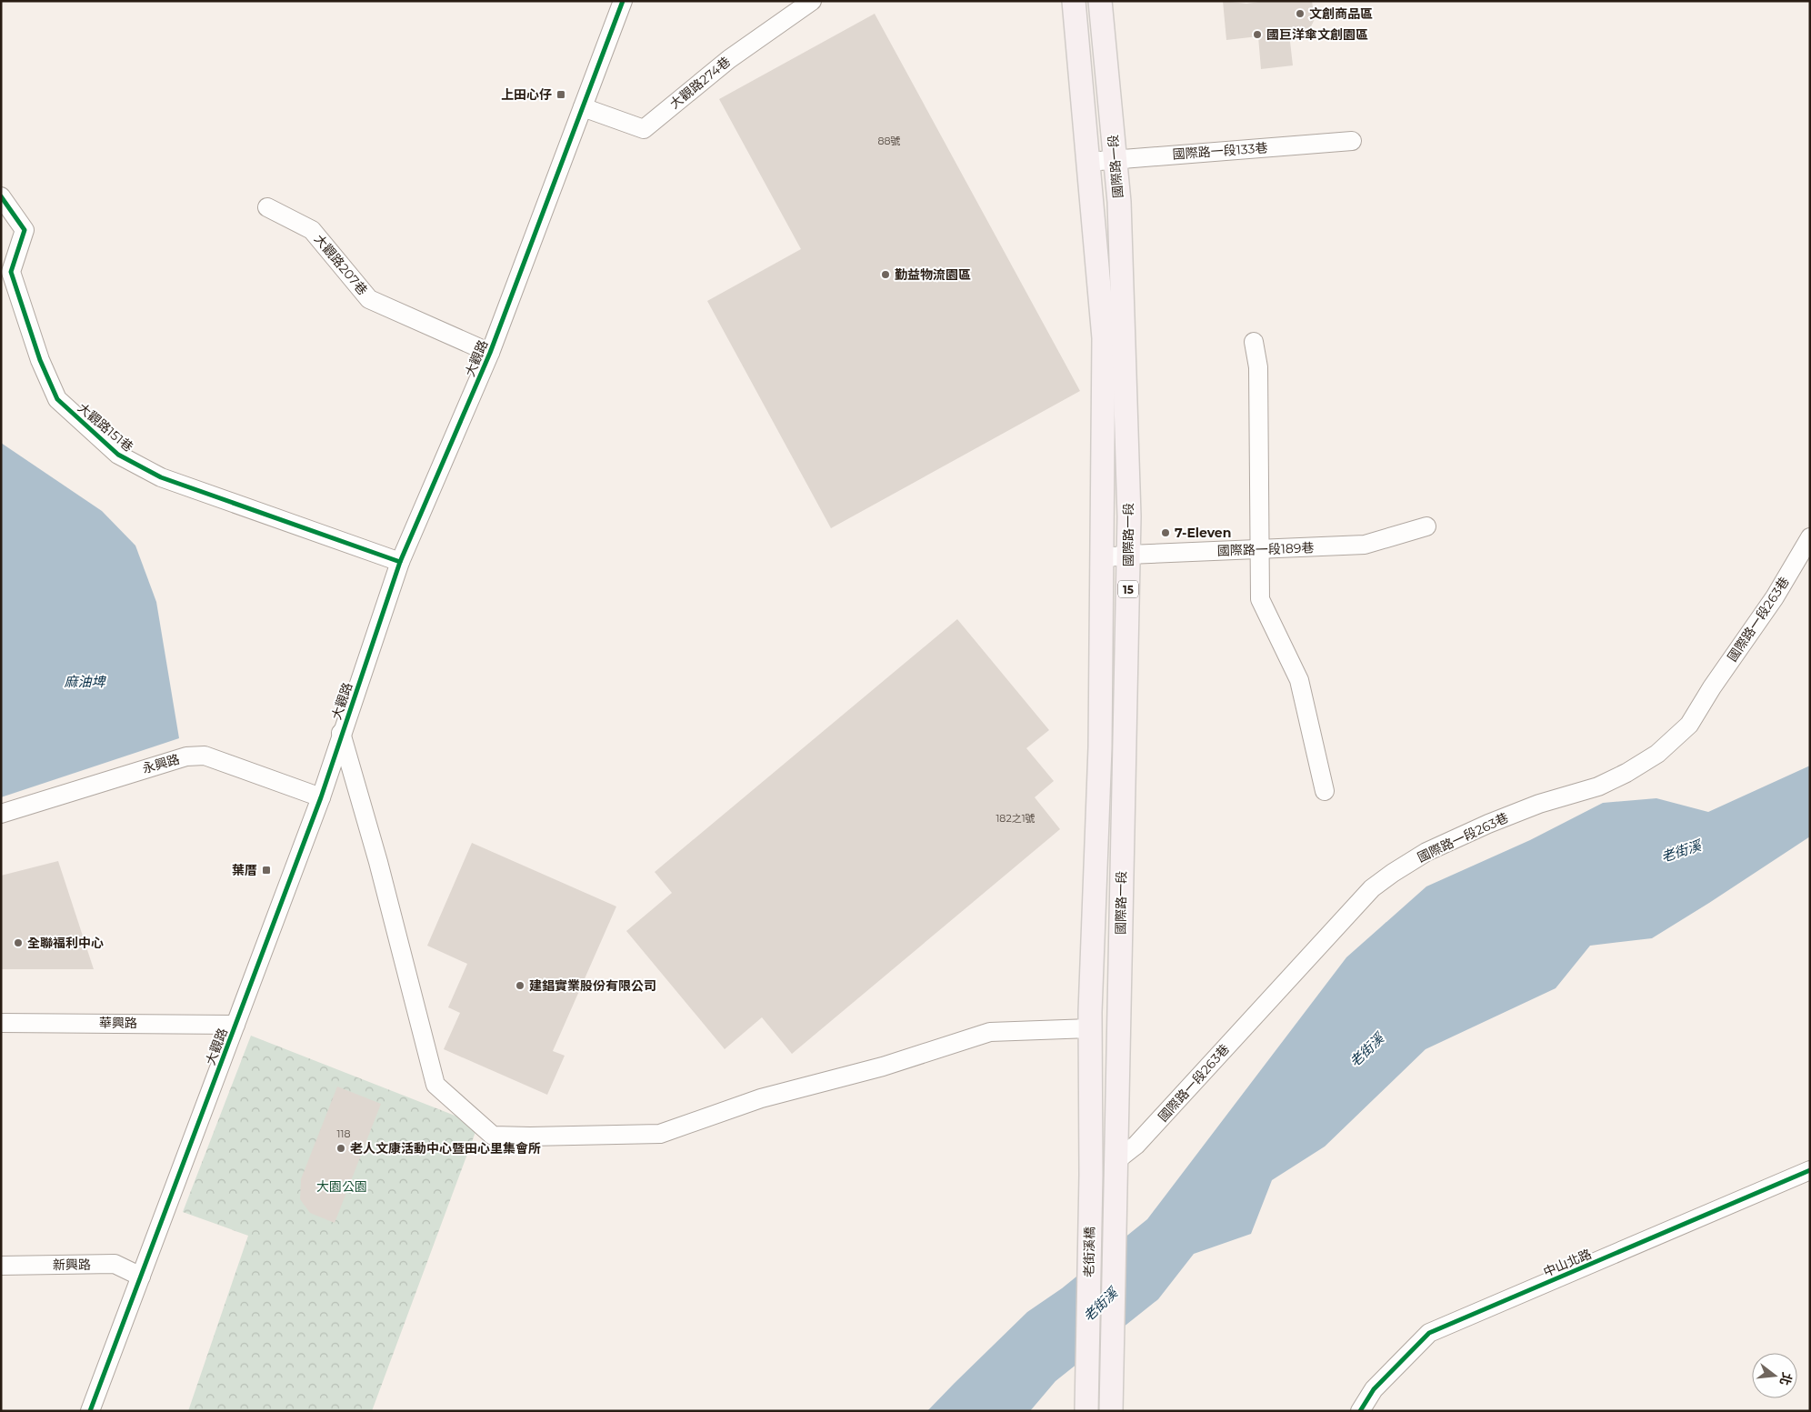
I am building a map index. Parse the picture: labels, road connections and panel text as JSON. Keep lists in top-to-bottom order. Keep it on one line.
{"streets":{"main road":["國際路一段","15","老街溪橋"],"street":["大觀路274巷","國際路一段133巷","大觀路207巷","大觀路","大觀路151巷","國際路一段189巷","國際路一段263巷","永興路","華興路","中山北路","新興路"]},"crossings":[["大觀路274巷","大觀路"],["國際路一段133巷","國際路一段"],["國際路一段","國際路一段189巷"],["國際路一段","國際路一段263巷"],["國際路一段","老街溪橋"],["大觀路207巷","大觀路"],["大觀路","大觀路151巷"],["大觀路","永興路"],["大觀路","華興路"],["大觀路","新興路"],["國際路一段263巷","老街溪橋"]],"water":["麻油埤","老街溪"],"parks":["大園公園"],"places":{"other":["文創商品區","國巨洋傘文創園區","勤益物流園區","7-Eleven","全聯福利中心","建錩實業股份有限公司","老人文康活動中心暨田心里集會所"],"transit":["上田心仔","葉厝"]},"house_numbers":["88號","182之1號","118"],"north":"right"}
